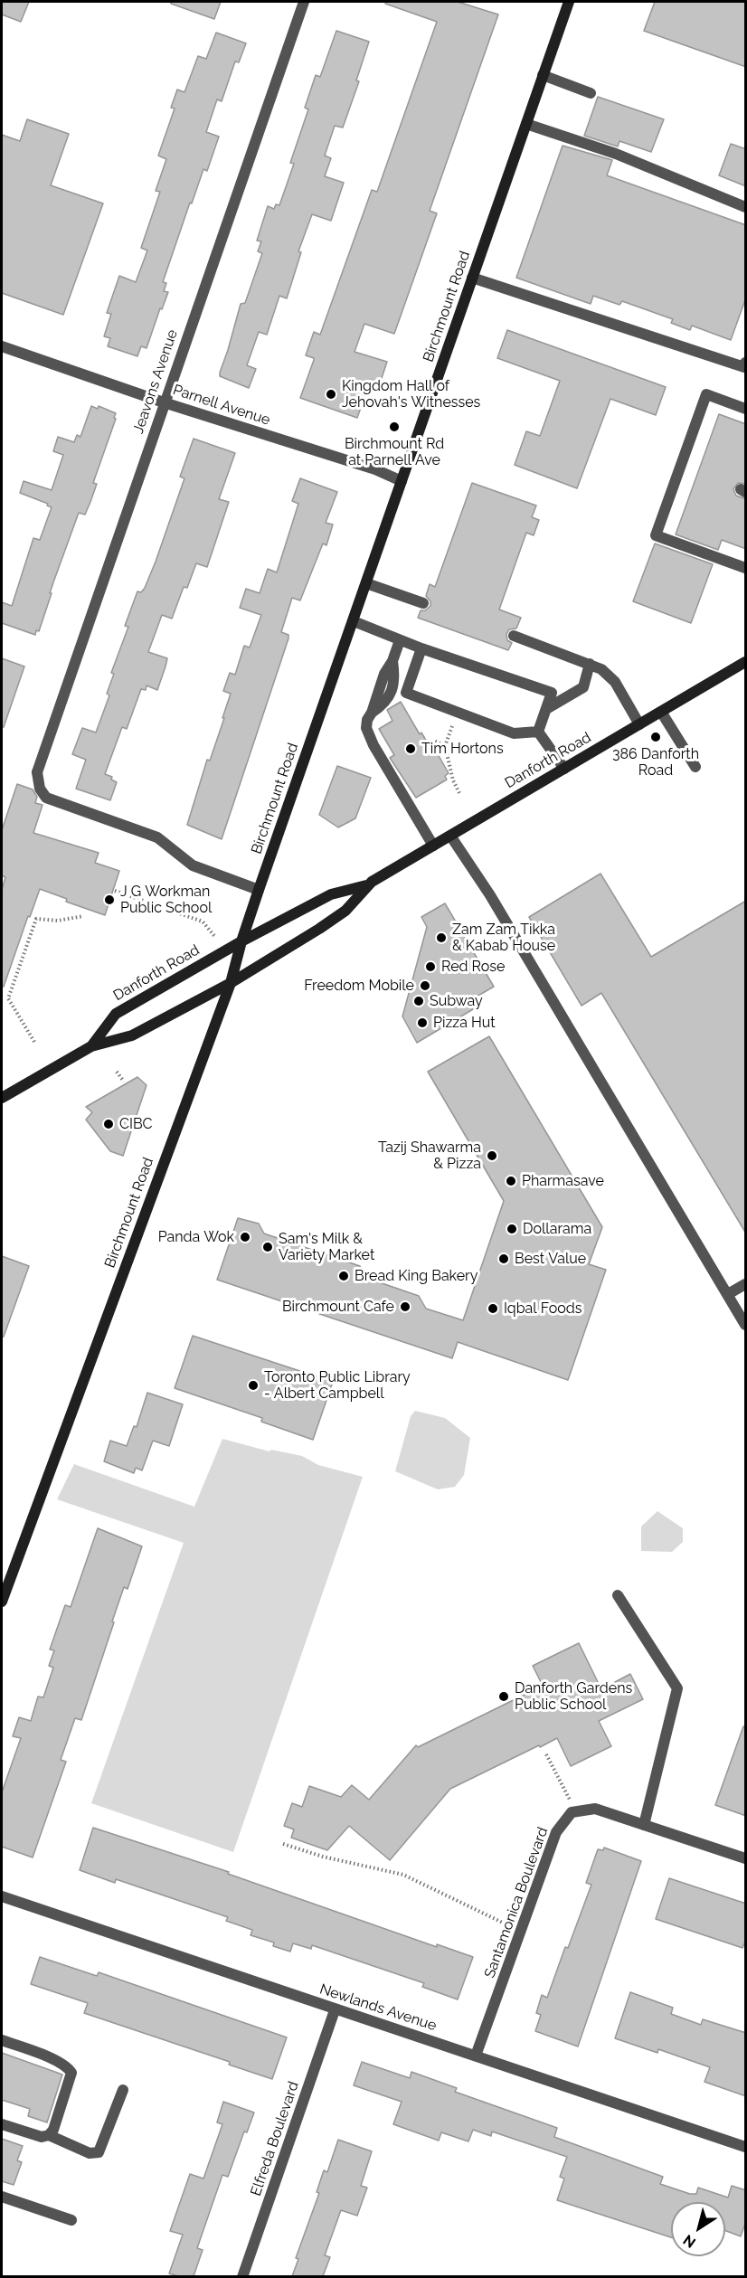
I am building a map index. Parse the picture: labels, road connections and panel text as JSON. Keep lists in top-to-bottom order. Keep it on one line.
{"streets":{"main road":["Birchmount Road","Danforth Road"],"street":["Jeavons Avenue","Parnell Avenue","Santamonica Boulevard","Newlands Avenue","Elfreda Boulevard"]},"crossings":[["Birchmount Road","Jeavons Avenue"],["Birchmount Road","Parnell Avenue"],["Birchmount Road","Danforth Road"],["Jeavons Avenue","Parnell Avenue"],["Santamonica Boulevard","Newlands Avenue"],["Newlands Avenue","Elfreda Boulevard"]],"places":["Kingdom Hall of Jehovah's Witnesses","Birchmount Rd at Parnell Ave","386 Danforth Road","Tim Hortons","J G Workman Public School","Zam Zam Tikka & Kabab House","Red Rose","Freedom Mobile","Subway","Pizza Hut","CIBC","Tazij Shawarma & Pizza","Pharmasave","Dollarama","Panda Wok","Sam's Milk & Variety Market","Best Value","Bread King Bakery","Birchmount Cafe","Iqbal Foods","Toronto Public Library - Albert Campbell","Danforth Gardens Public School"],"north":"bottom left"}
